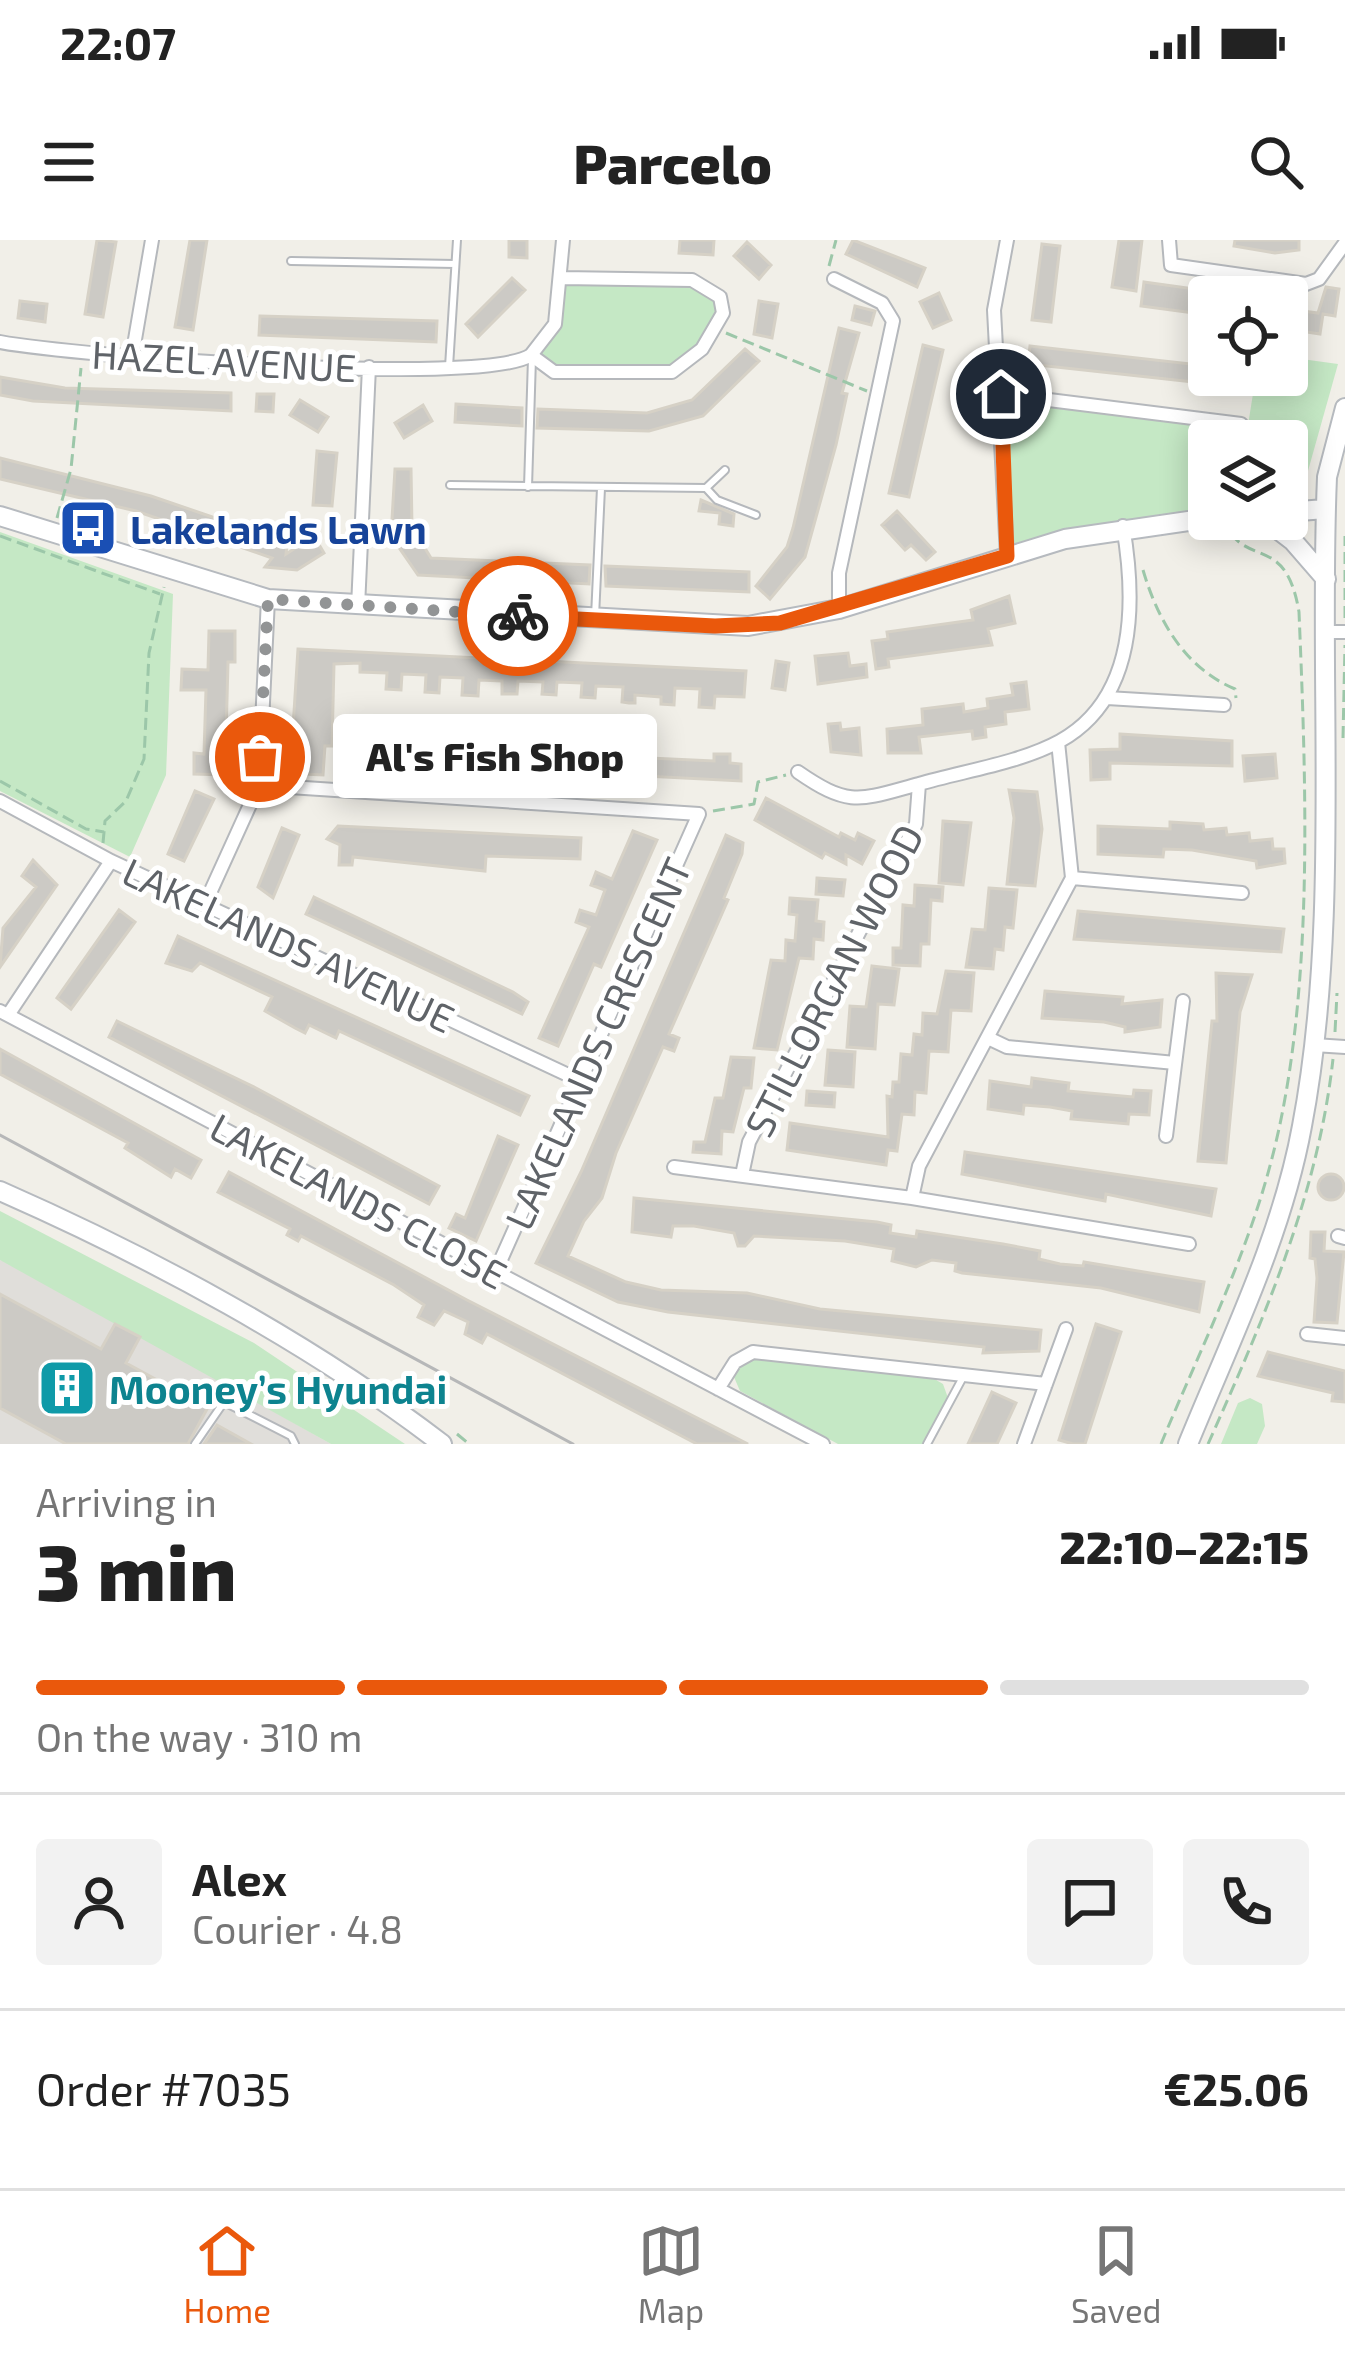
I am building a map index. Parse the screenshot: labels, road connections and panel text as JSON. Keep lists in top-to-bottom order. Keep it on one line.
{"streets":{"street":["HAZEL AVENUE","LAKELANDS AVENUE","STILLORGAN WOOD","LAKELANDS CRESCENT","LAKELANDS CLOSE"]},"crossings":[["LAKELANDS AVENUE","LAKELANDS CRESCENT"],["LAKELANDS CRESCENT","LAKELANDS CLOSE"]],"places":{"bus stop":["Lakelands Lawn"],"other":["Al's Fish Shop"],"building":["Mooney’s Hyundai"]},"page":{"status":"22:07","header":"Parcelo","bubble":"Al's Fish Shop","heading":["3 min","Arriving in","22:10–22:15"],"panel":["Alex","Courier · 4.8","Order #7035","€25.06"],"bar":"On the way · 310 m","tabs":["Home","Map","Saved"]}}
